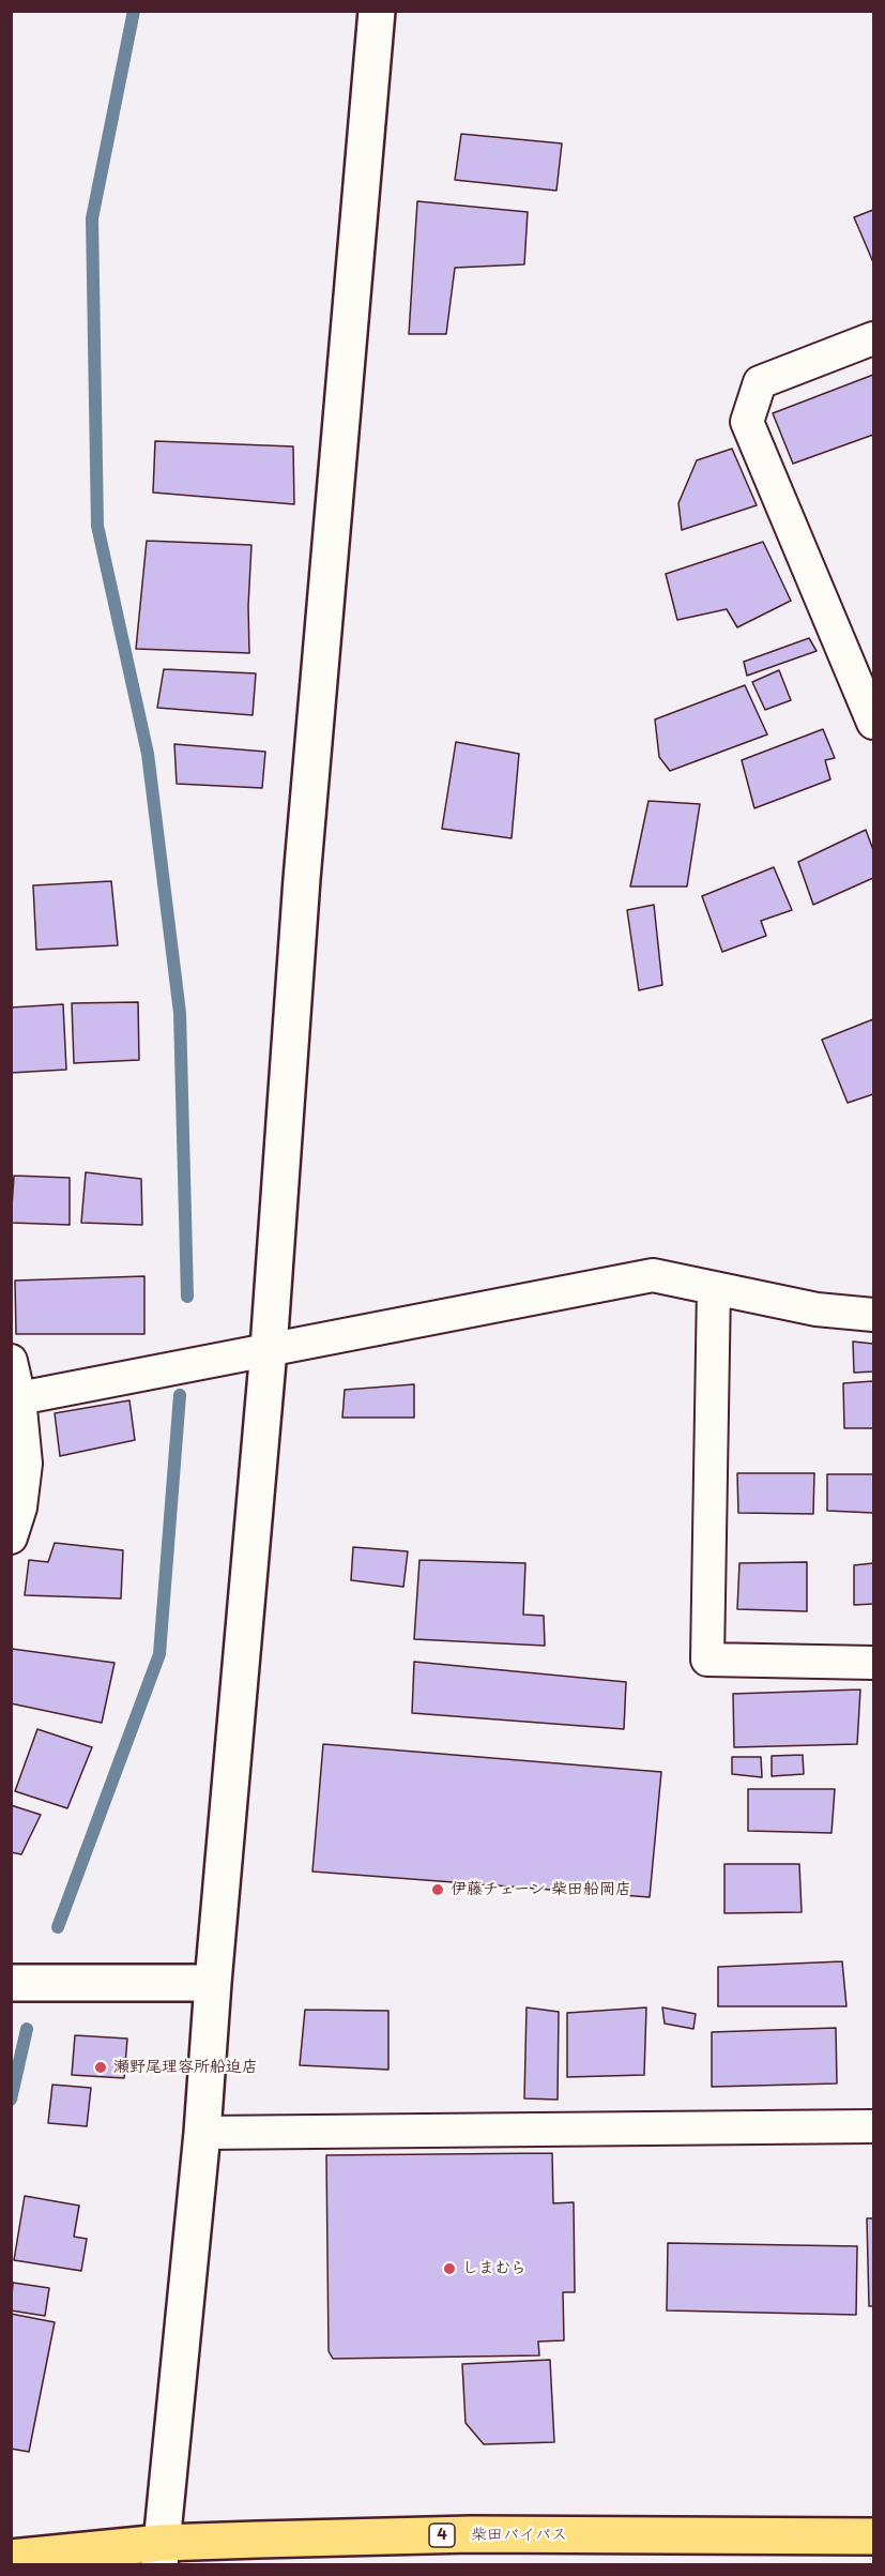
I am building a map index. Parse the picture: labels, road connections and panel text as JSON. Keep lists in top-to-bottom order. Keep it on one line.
{"streets":{"highway":["4","柴田バイパス"]},"places":["伊藤チェーン 柴田船岡店","瀬野尾理容所船迫店","しまむら"]}
